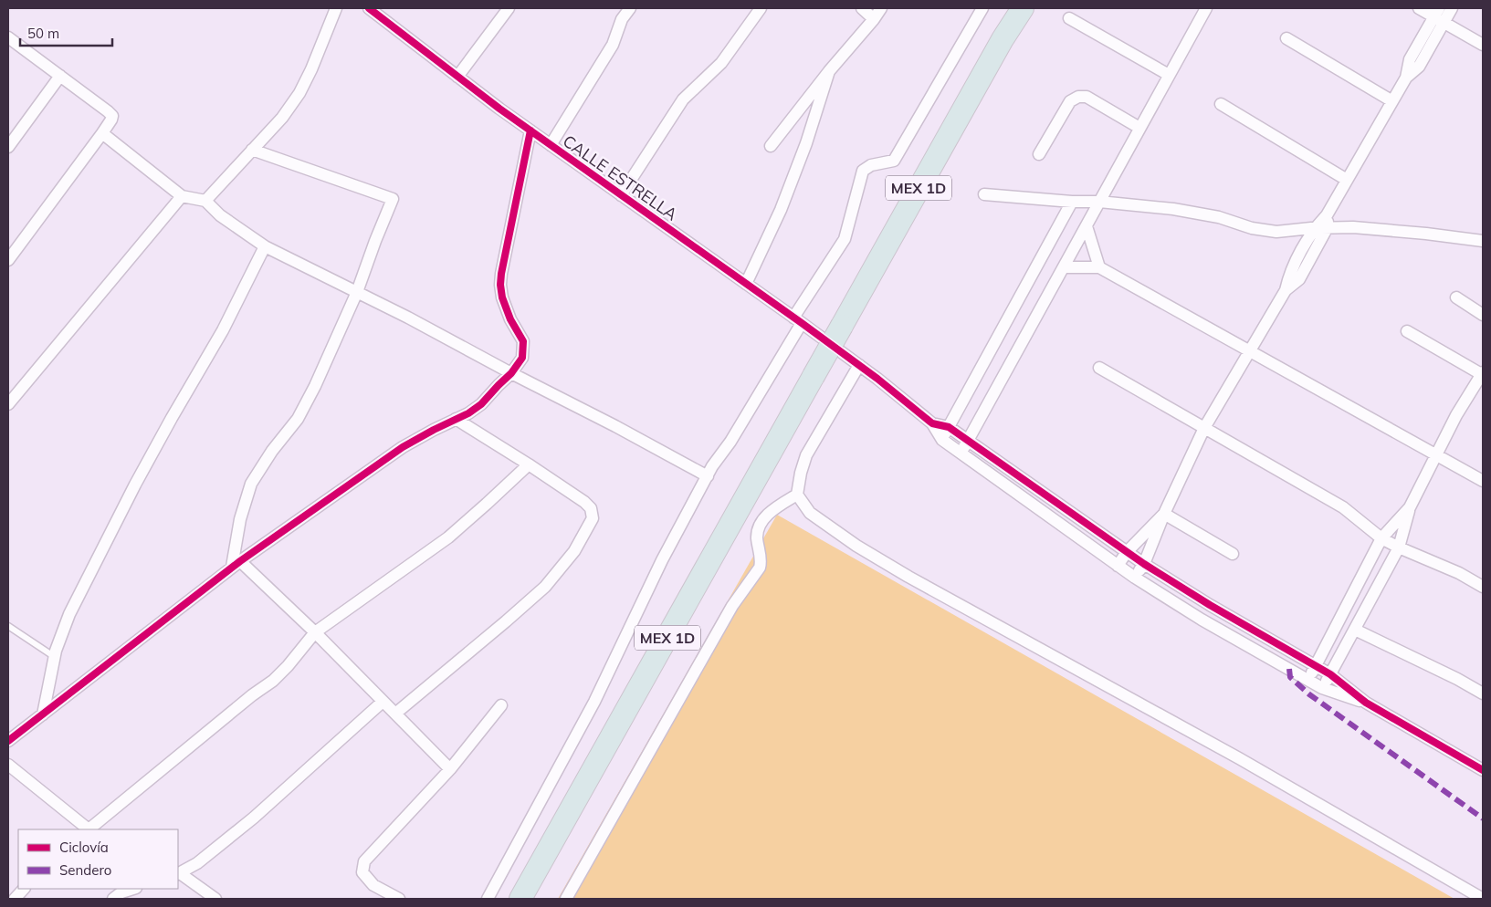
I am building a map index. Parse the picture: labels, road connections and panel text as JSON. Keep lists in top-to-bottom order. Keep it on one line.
{"streets":{"highway":["MEX 1D"],"street":["CALLE ESTRELLA"]},"legend":["Ciclovía","Sendero"],"scale_bar":"50 m"}
